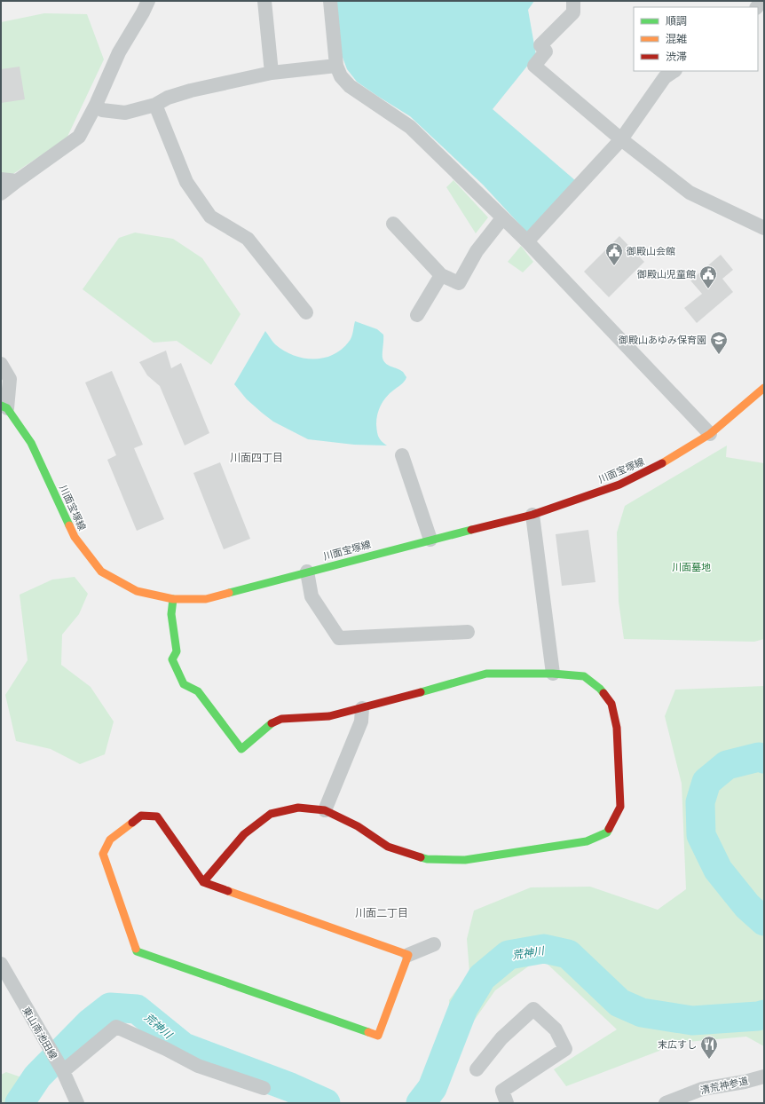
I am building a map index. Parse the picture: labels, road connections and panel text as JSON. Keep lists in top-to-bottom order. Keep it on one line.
{"streets":{"street":["川面宝塚線","東山南池田線","清荒神参道"]},"districts":["川面四丁目","川面二丁目"],"water":["荒神川"],"parks":["川面墓地"],"places":{"public building":["御殿山会館","御殿山児童館"],"school or university":["御殿山あゆみ保育園"],"restaurant":["末広すし"]},"legend":["順調","混雑","渋滞"]}
